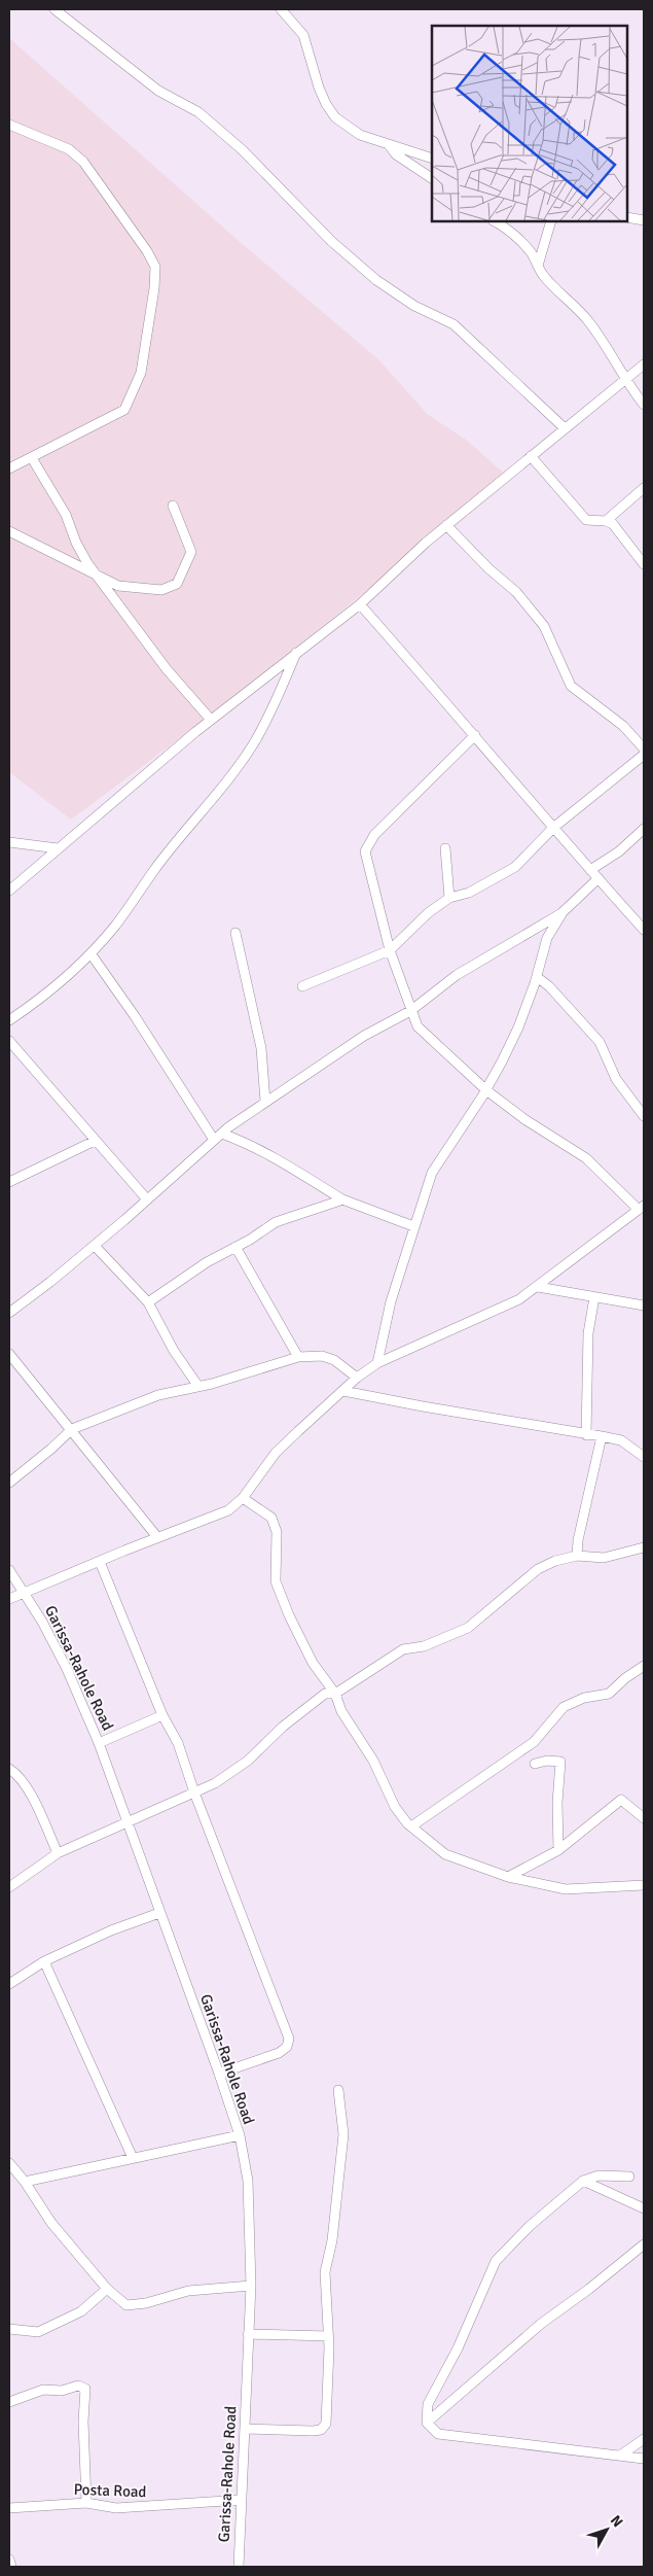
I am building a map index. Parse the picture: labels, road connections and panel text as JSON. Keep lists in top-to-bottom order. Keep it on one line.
{"streets":{"street":["Garissa-Rahole Road","Posta Road"]},"crossings":[["Garissa-Rahole Road","Posta Road"]],"north":"top right"}
